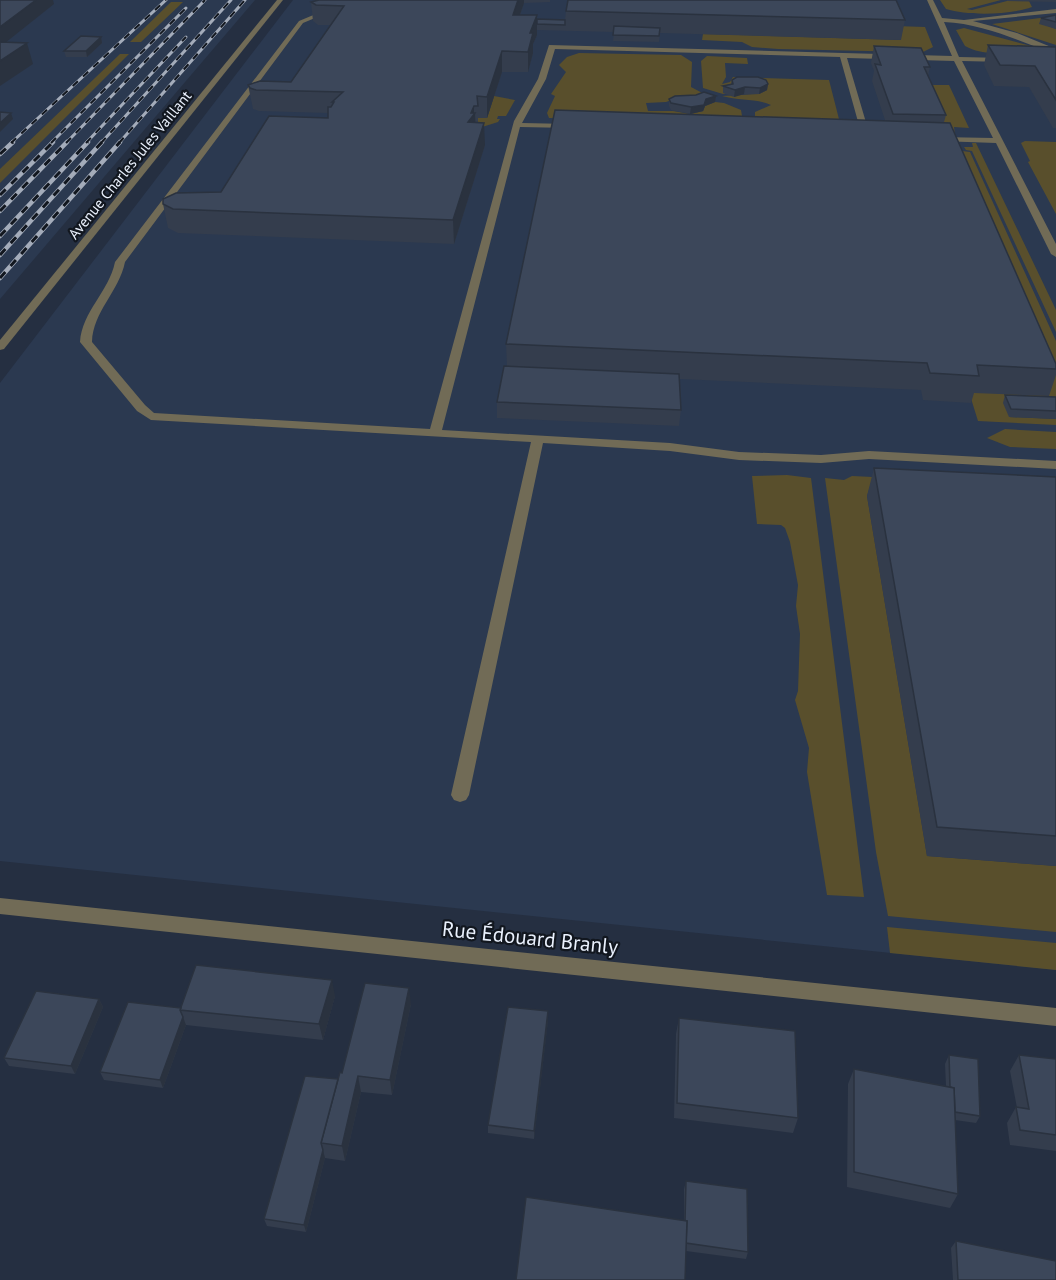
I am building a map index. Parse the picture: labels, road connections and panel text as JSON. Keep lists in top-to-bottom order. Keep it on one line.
{"streets":{"street":["Avenue Charles Jules Vaillant","Rue Édouard Branly"]}}
